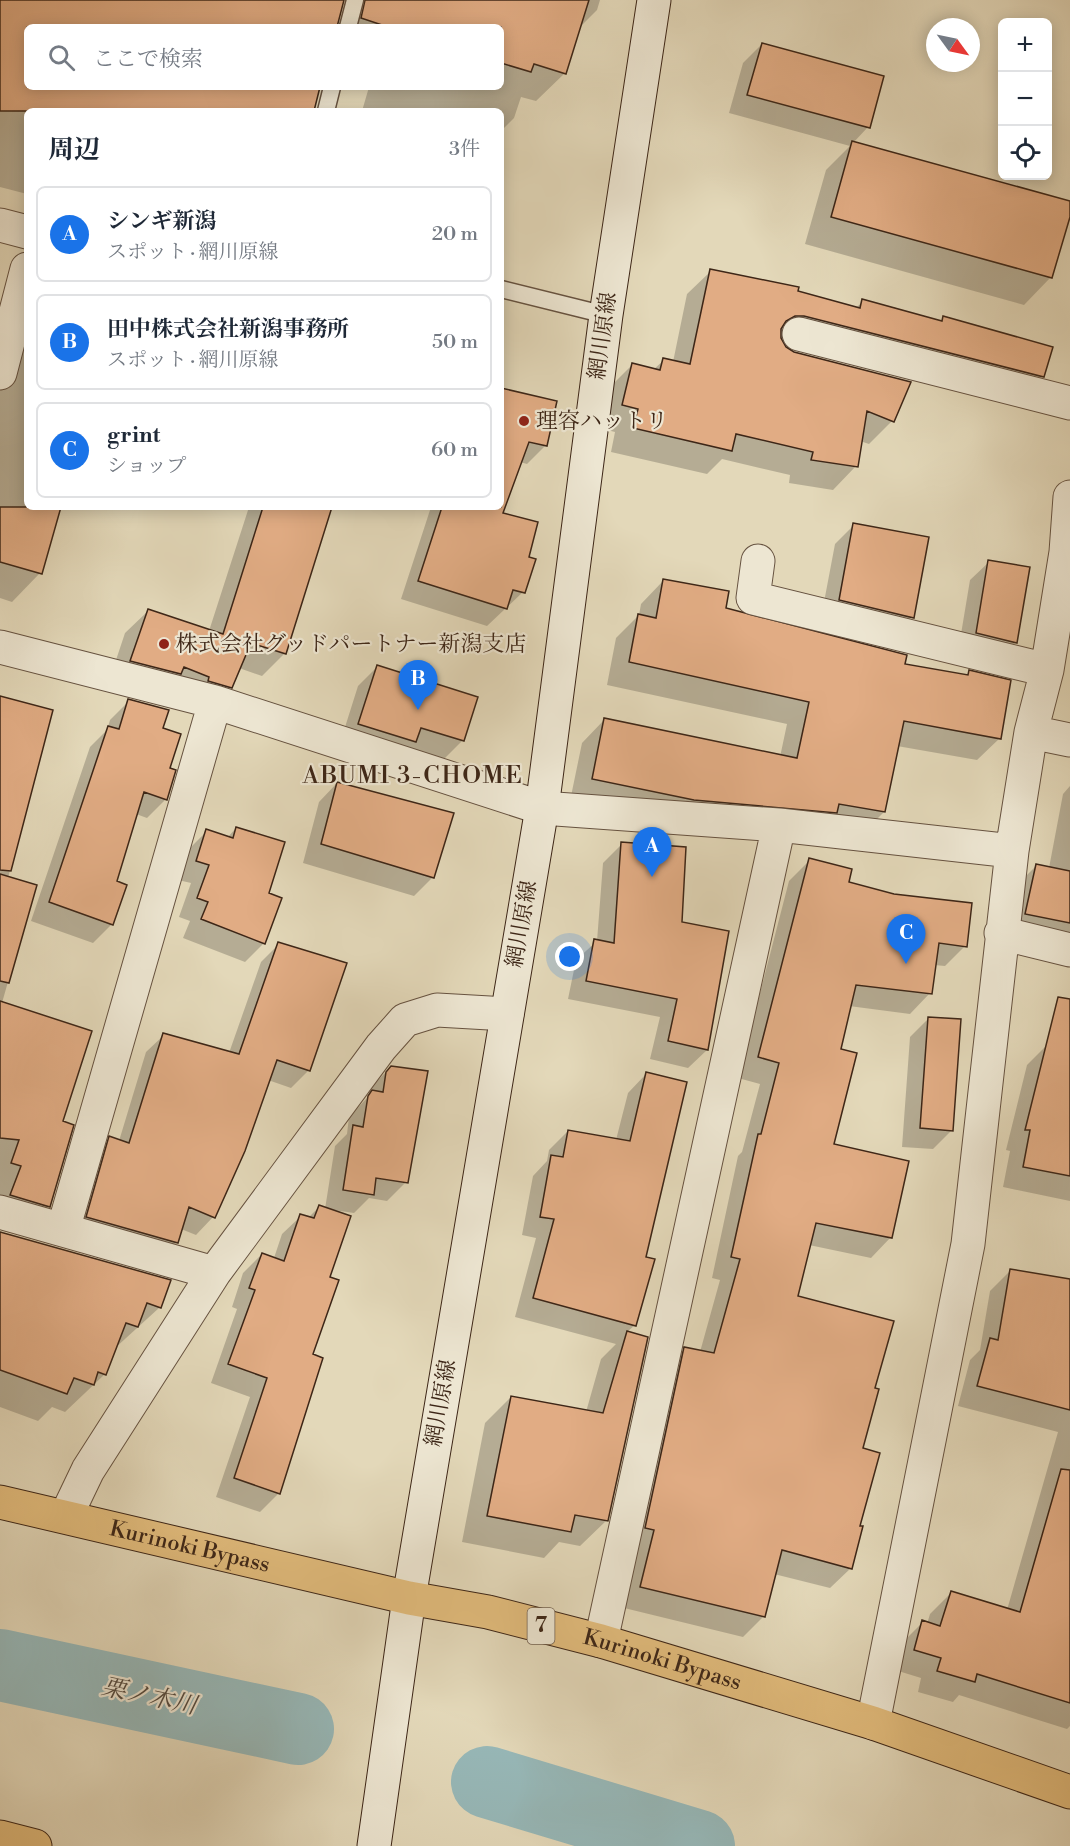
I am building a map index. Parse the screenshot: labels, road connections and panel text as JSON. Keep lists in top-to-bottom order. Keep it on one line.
{"streets":{"highway":["Kurinoki Bypass","7"],"street":["網川原線"]},"crossings":[["網川原線","Kurinoki Bypass"]],"districts":["ABUMI 3-CHOME"],"water":["栗ノ木川"],"places":["理容ハットリ","株式会社グッドパートナー新潟支店"],"north":"bottom right","page":{"map_buttons":["+","−"],"search":"ここで検索","heading":["周辺","3件"],"list":[{"mark":"A","name":"シンギ新潟","note":"スポット · 網川原線","value":"20 m"},{"mark":"B","name":"田中株式会社新潟事務所","note":"スポット · 網川原線","value":"50 m"},{"mark":"C","name":"grint","note":"ショップ","value":"60 m"}],"pins":["B","A","C"]}}
